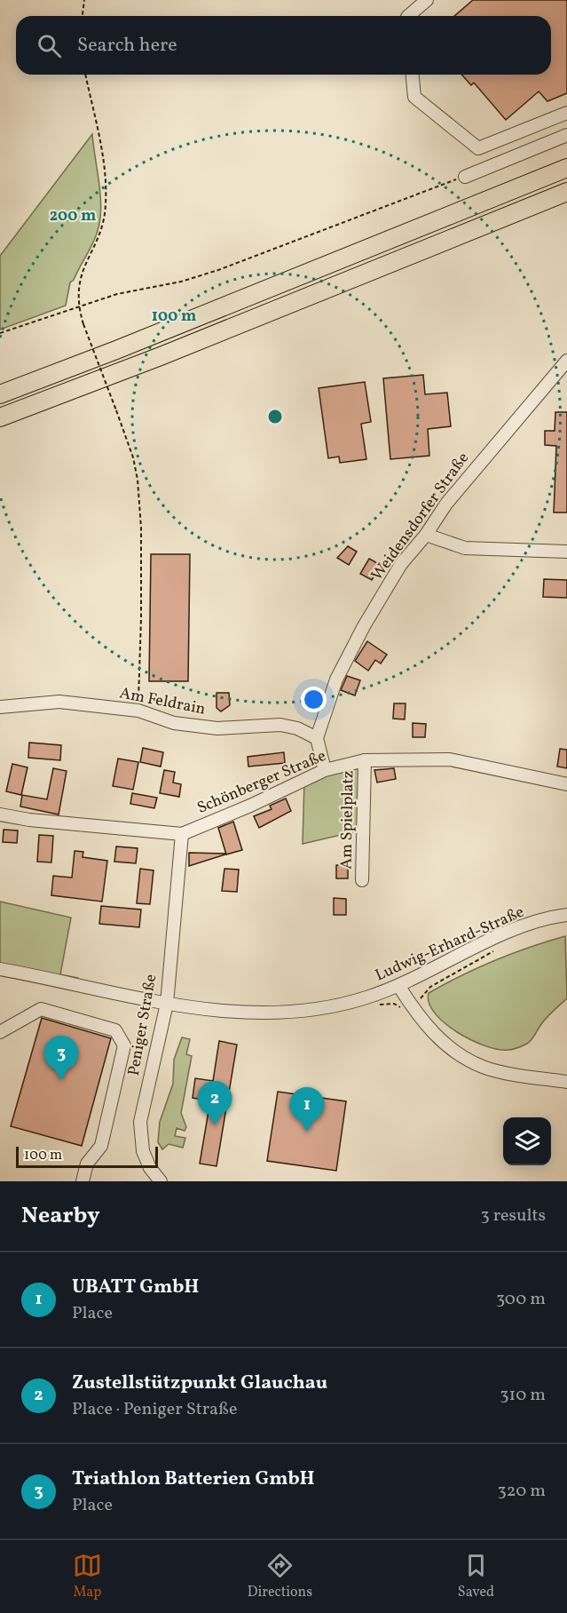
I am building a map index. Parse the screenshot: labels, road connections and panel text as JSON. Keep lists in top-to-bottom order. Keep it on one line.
{"streets":{"street":["Weidensdorfer Straße","Am Feldrain","Schönberger Straße","Am Spielplatz","Ludwig-Erhard-Straße","Peniger Straße"]},"crossings":[["Weidensdorfer Straße","Am Feldrain"],["Schönberger Straße","Am Spielplatz"],["Schönberger Straße","Peniger Straße"],["Ludwig-Erhard-Straße","Peniger Straße"]],"scale_bar":"100 m","page":{"search":"Search here","pins":["3","2","1"],"scale":"100 m","heading":["Nearby","3 results"],"list":[{"mark":"1","name":"UBATT GmbH","note":"Place","value":"300 m"},{"mark":"2","name":"Zustellstützpunkt Glauchau","note":"Place · Peniger Straße","value":"310 m"},{"mark":"3","name":"Triathlon Batterien GmbH","note":"Place","value":"320 m"}],"nav":["Map","Directions","Saved"]},"rings":["200 m","100 m"]}
